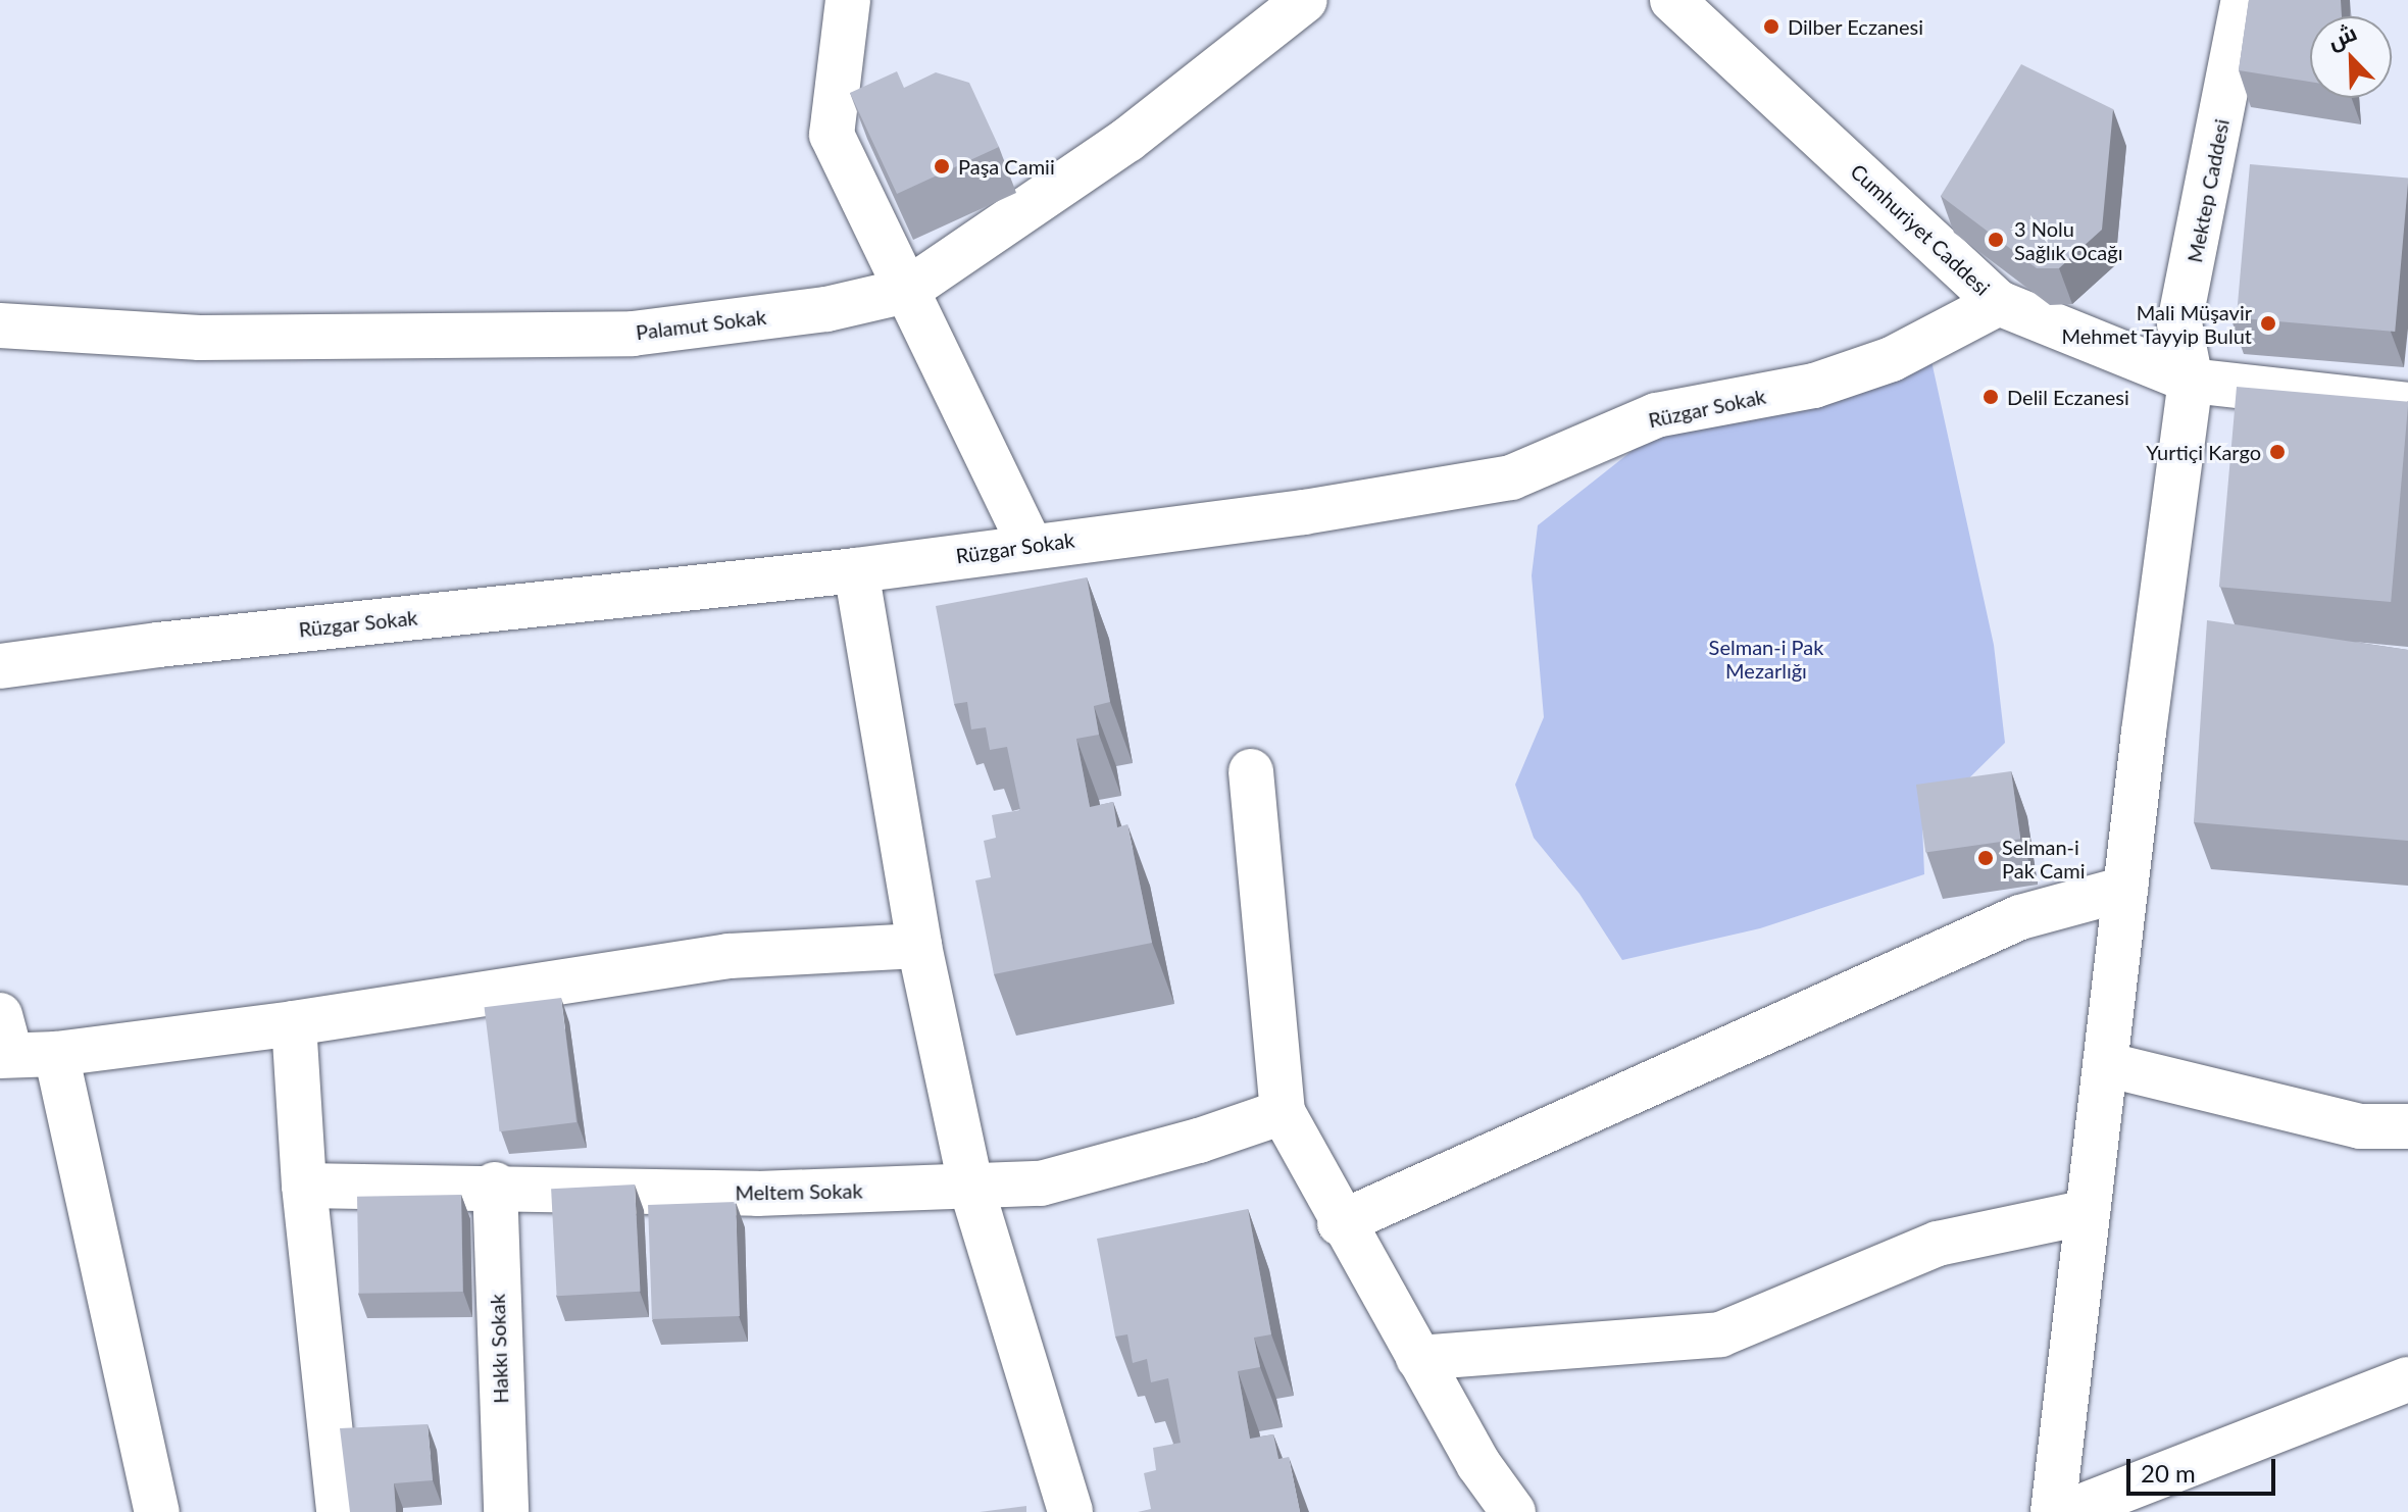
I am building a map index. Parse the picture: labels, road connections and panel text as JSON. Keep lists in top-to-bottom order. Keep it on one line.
{"streets":{"street":["Mektep Caddesi","Cumhuriyet Caddesi","Palamut Sokak","Rüzgar Sokak","Meltem Sokak","Hakkı Sokak"]},"crossings":[["Mektep Caddesi","Cumhuriyet Caddesi"],["Cumhuriyet Caddesi","Rüzgar Sokak"],["Meltem Sokak","Hakkı Sokak"]],"parks":["Selman-i Pak Mezarlığı"],"places":["Dilber Eczanesi","Paşa Camii","3 Nolu Sağlık Ocağı","Mali Müşavir Mehmet Tayyip Bulut","Delil Eczanesi","Yurtiçi Kargo","Selman-i Pak Cami"],"scale_bar":"20 m","north":"top left"}
